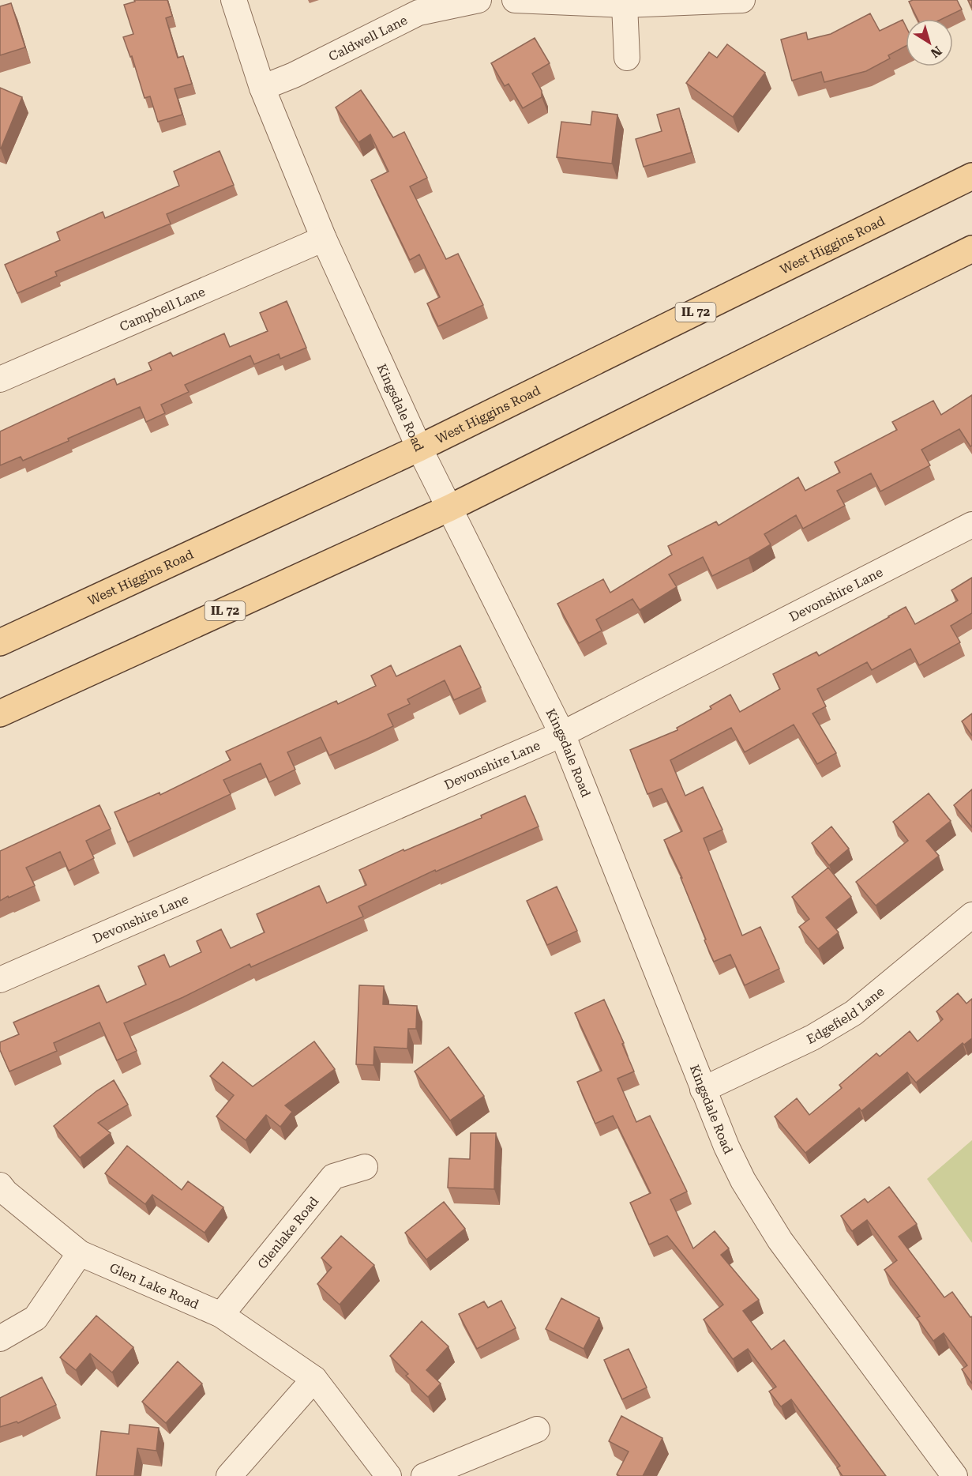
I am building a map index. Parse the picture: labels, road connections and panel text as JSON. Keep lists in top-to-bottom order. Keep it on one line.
{"streets":{"main road":["West Higgins Road","IL 72"],"street":["Caldwell Lane","Campbell Lane","Kingsdale Road","Devonshire Lane","Edgefield Lane","Glenlake Road","Glen Lake Road"]},"crossings":[["Caldwell Lane","Kingsdale Road"],["West Higgins Road","Kingsdale Road"],["Campbell Lane","Kingsdale Road"],["IL 72","Kingsdale Road"],["Kingsdale Road","Devonshire Lane"],["Kingsdale Road","Edgefield Lane"],["Glenlake Road","Glen Lake Road"]],"north":"bottom right"}
